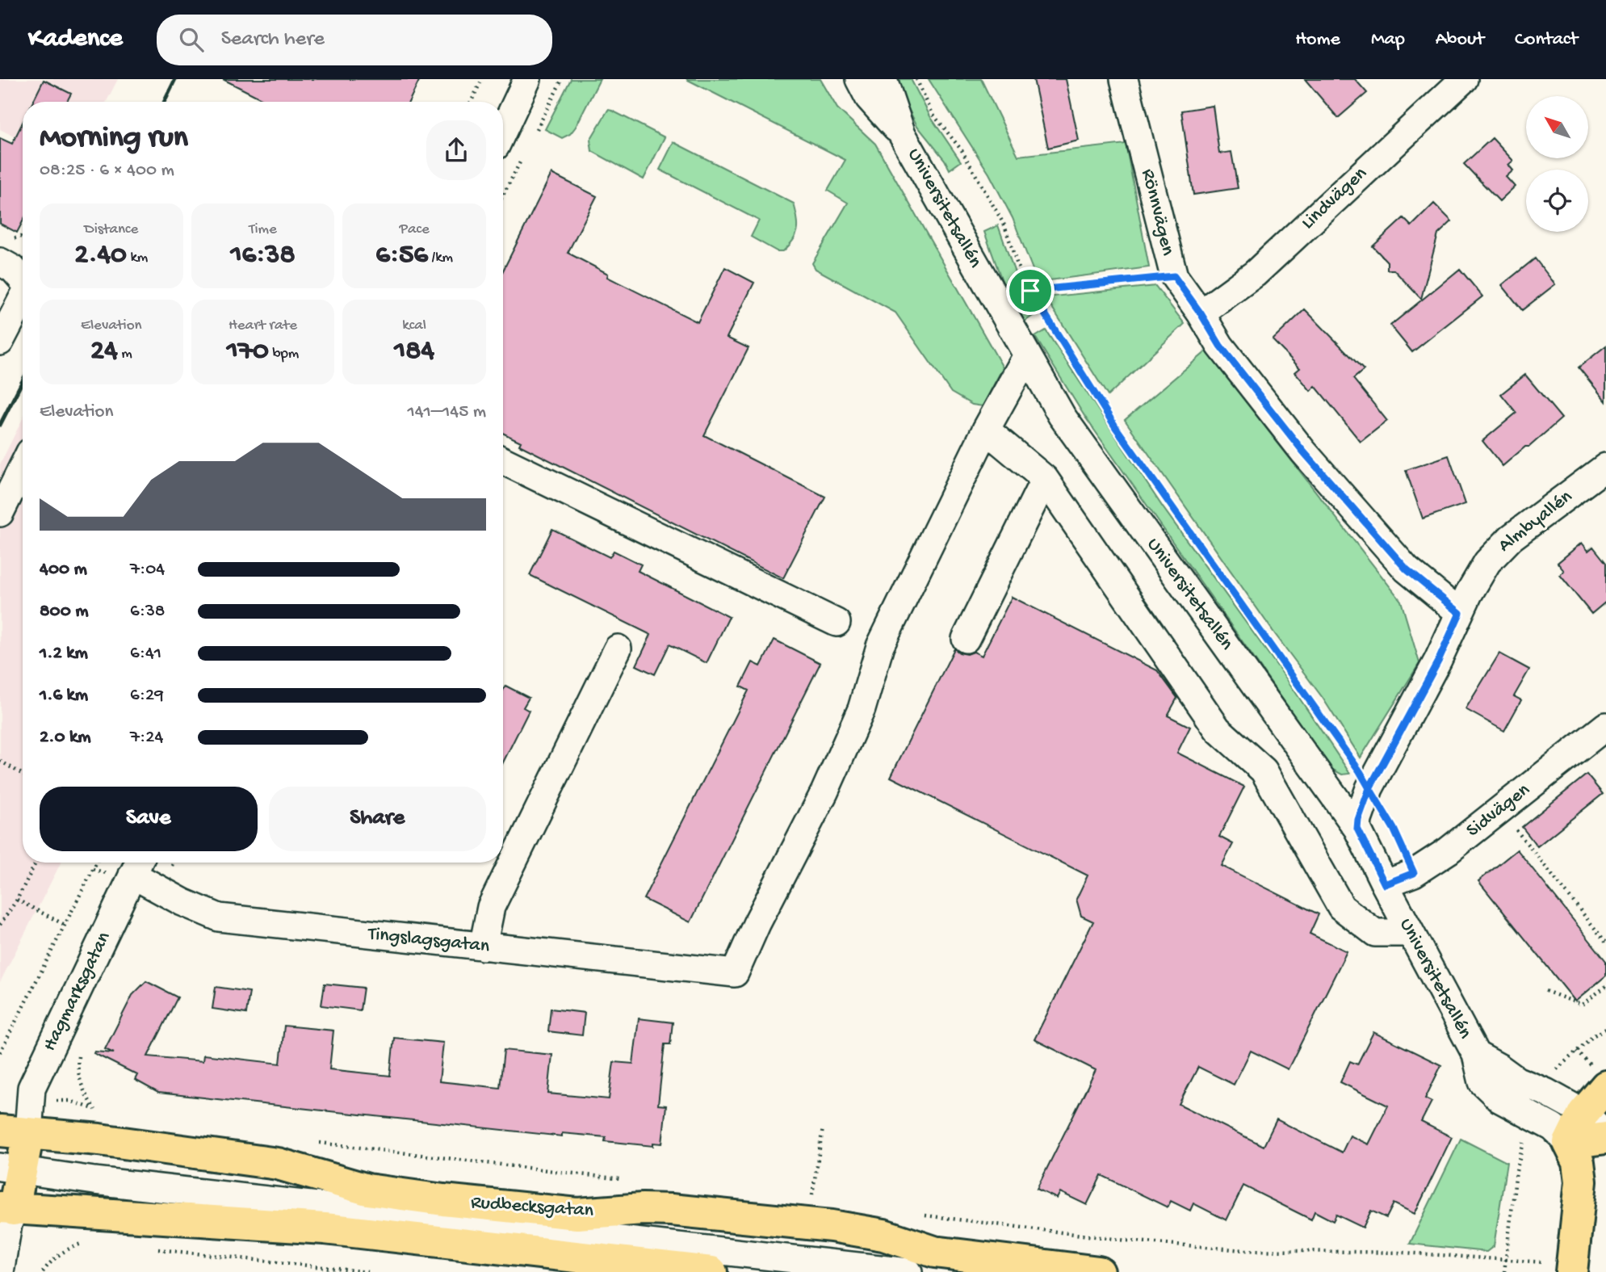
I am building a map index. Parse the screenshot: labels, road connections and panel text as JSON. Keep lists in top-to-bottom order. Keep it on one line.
{"streets":{"main road":["Universitetsallén","Rudbecksgatan"],"street":["Lindvägen","Rönnvägen","Almbyallén","Sidvägen","Tingslagsgatan","Hagmarksgatan"]},"crossings":[["Lindvägen","Rönnvägen"],["Universitetsallén","Almbyallén"],["Universitetsallén","Sidvägen"],["Rönnvägen","Almbyallén"],["Tingslagsgatan","Hagmarksgatan"],["Hagmarksgatan","Rudbecksgatan"]],"north":"top left","page":{"header":"Kadence","search":"Search here","nav":["Home","Map","About","Contact"],"heading":["Morning run","08:25 · 6 × 400 m"],"stats":[["Distance","2.40 km"],["Time","16:38"],["Pace","6:56 /km"],["Elevation","24 m"],["Heart rate","170 bpm"],["kcal","184"]],"chart":["Elevation","141–145 m"],"list":[{"name":"400 m","note":"7:04"},{"name":"800 m","note":"6:38"},{"name":"1.2 km","note":"6:41"},{"name":"1.6 km","note":"6:29"},{"name":"2.0 km","note":"7:24"}],"buttons":["Save","Share"]}}
